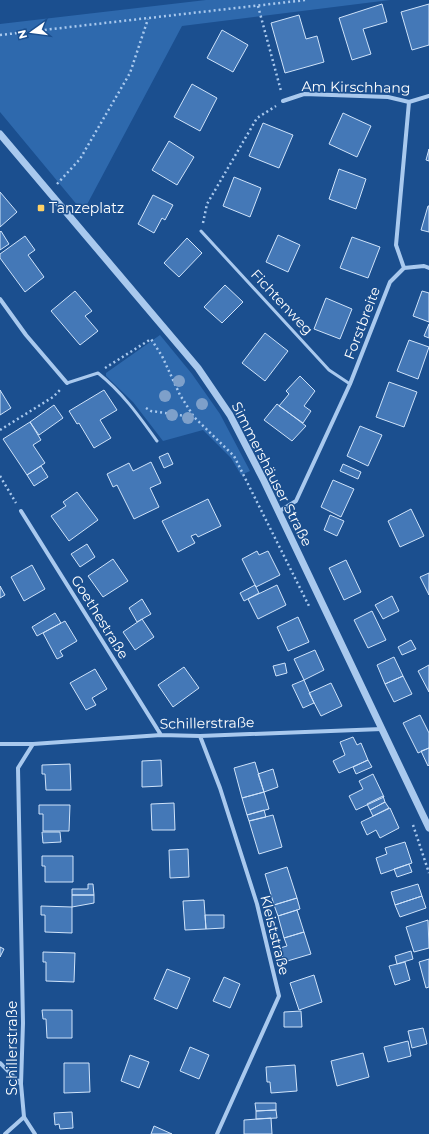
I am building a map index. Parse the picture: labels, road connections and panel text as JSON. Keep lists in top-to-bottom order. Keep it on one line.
{"streets":{"street":["Am Kirschhang","Forstbreite","Simmershäuser Straße","Goethestraße","Schillerstraße","Kleiststraße"],"lane":["Fichtenweg"]},"crossings":[["Fichtenweg","Forstbreite"],["Forstbreite","Simmershäuser Straße"],["Simmershäuser Straße","Schillerstraße"],["Goethestraße","Schillerstraße"],["Schillerstraße","Kleiststraße"]],"places":{"transit":["Tanzeplatz"]},"north":"left"}
